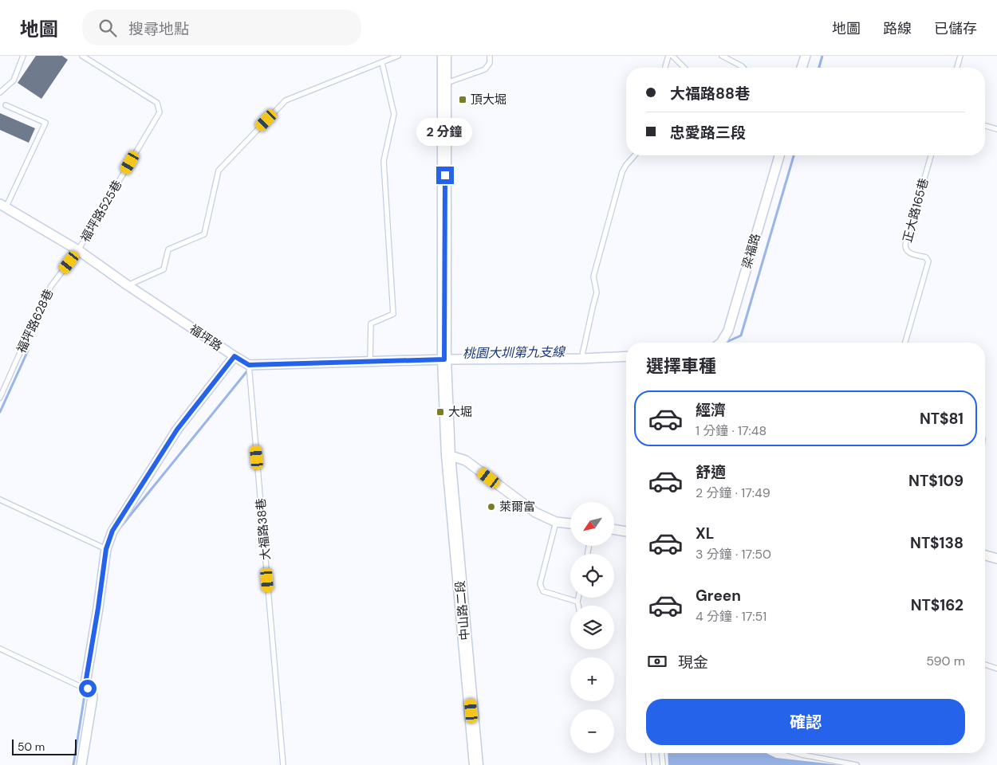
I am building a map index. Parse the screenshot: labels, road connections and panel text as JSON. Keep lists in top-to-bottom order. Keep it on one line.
{"streets":{"main road":["中山路二段"],"street":["梁福路","福坪路"],"lane":["正大路165巷","福坪路525巷","福坪路628巷","大福路38巷"]},"crossings":[["福坪路525巷","福坪路628巷"],["福坪路525巷","福坪路"],["福坪路628巷","福坪路"],["福坪路","大福路38巷"]],"water":["桃園大圳第九支線"],"places":{"transit":["頂大堀","大堀"],"other":["萊爾富"]},"scale_bar":"50 m","north":"bottom left","page":{"header":"地圖","search":"搜尋地點","nav":["地圖","路線","已儲存"],"banner":["大福路88巷","忠愛路三段"],"bubble":"2 分鐘","heading":"選擇車種","list":[{"name":"經濟","note":"1 分鐘 · 17:48","value":"NT$81"},{"name":"舒適","note":"2 分鐘 · 17:49","value":"NT$109"},{"name":"XL","note":"3 分鐘 · 17:50","value":"NT$138"},{"name":"Green","note":"4 分鐘 · 17:51","value":"NT$162"}],"map_buttons":["+","−"],"pay":["現金","590 m"],"buttons":"確認","scale":"50 m"}}
